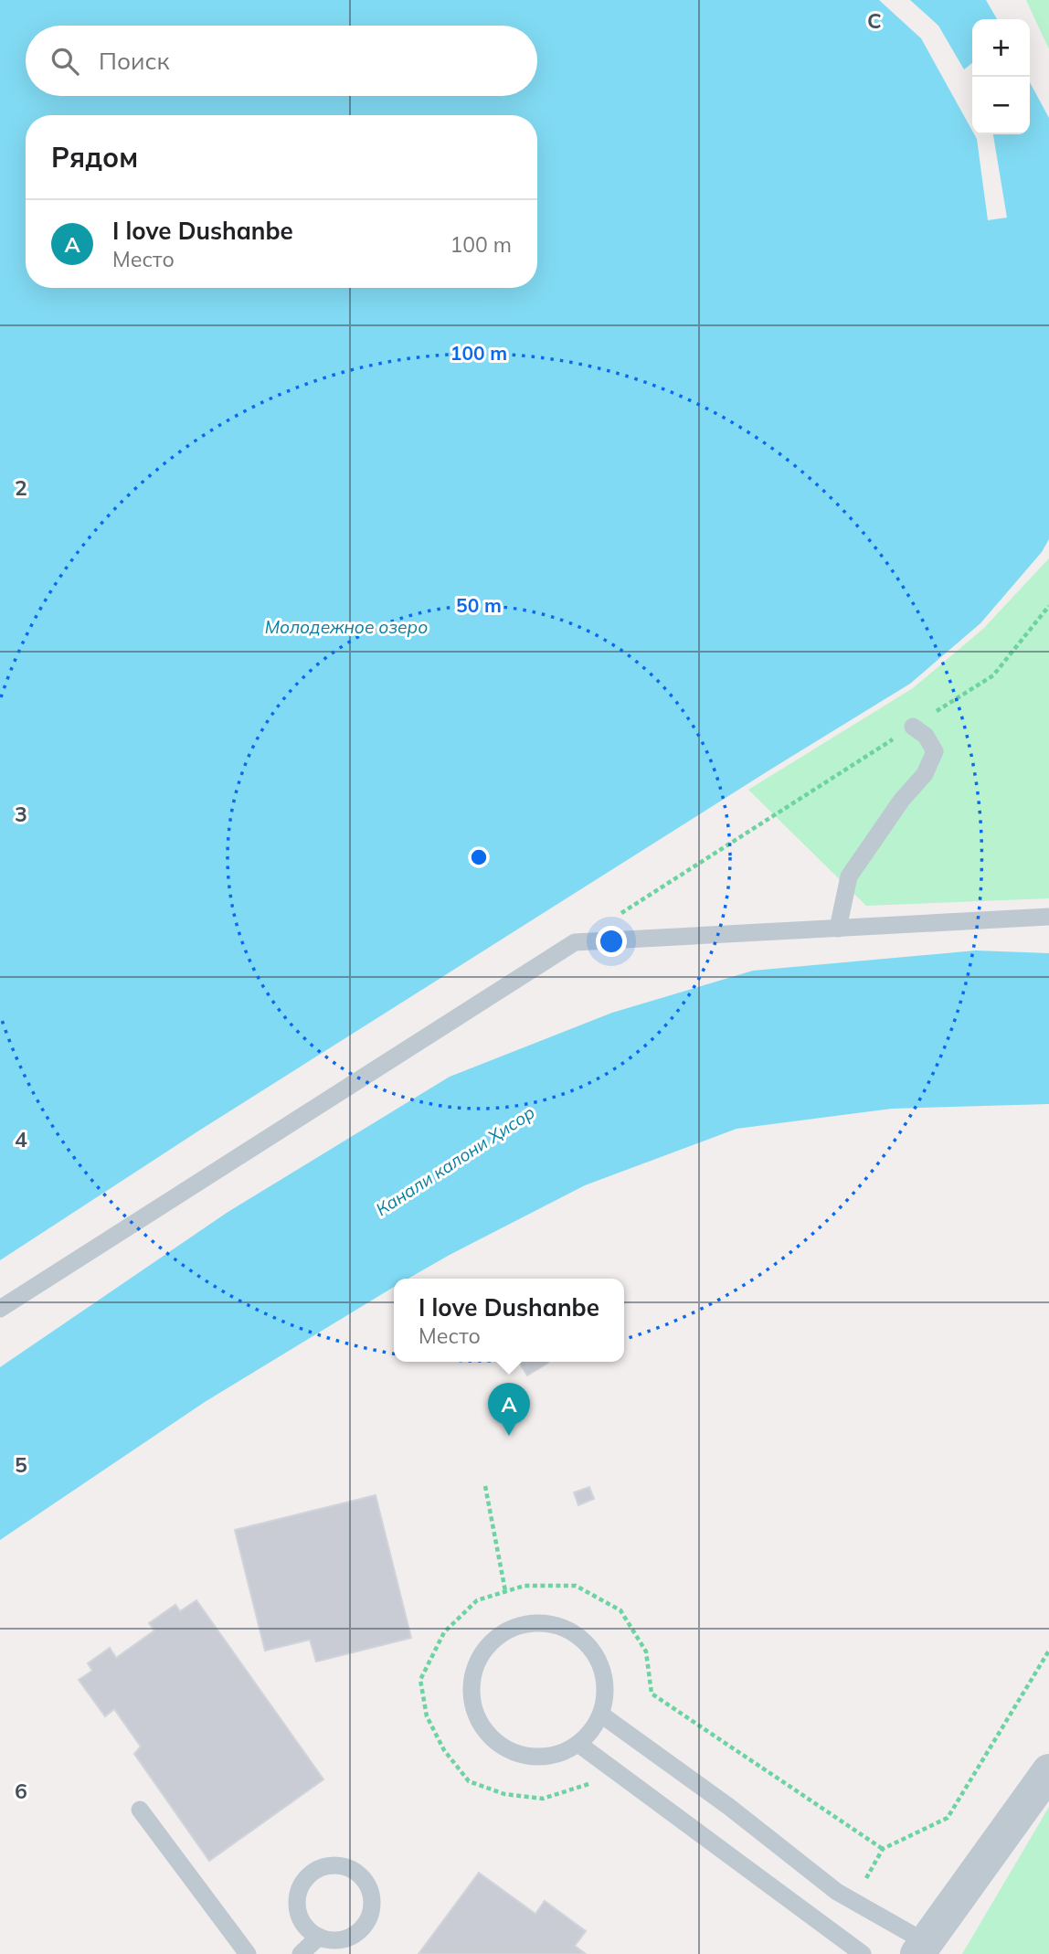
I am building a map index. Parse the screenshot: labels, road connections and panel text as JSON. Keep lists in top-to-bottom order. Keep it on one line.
{"water":["Молодежное озеро","Канали калони Ҳисор"],"page":{"map_buttons":["+","−"],"search":"Поиск","heading":"Рядом","list":[{"mark":"A","name":"I love Dushanbe","note":"Место","value":"100 m"}],"popup":["I love Dushanbe","Место"],"pins":"A"},"grid":{"columns":["C"],"rows":["2","3","4","5","6"]},"rings":["100 m","50 m"]}
